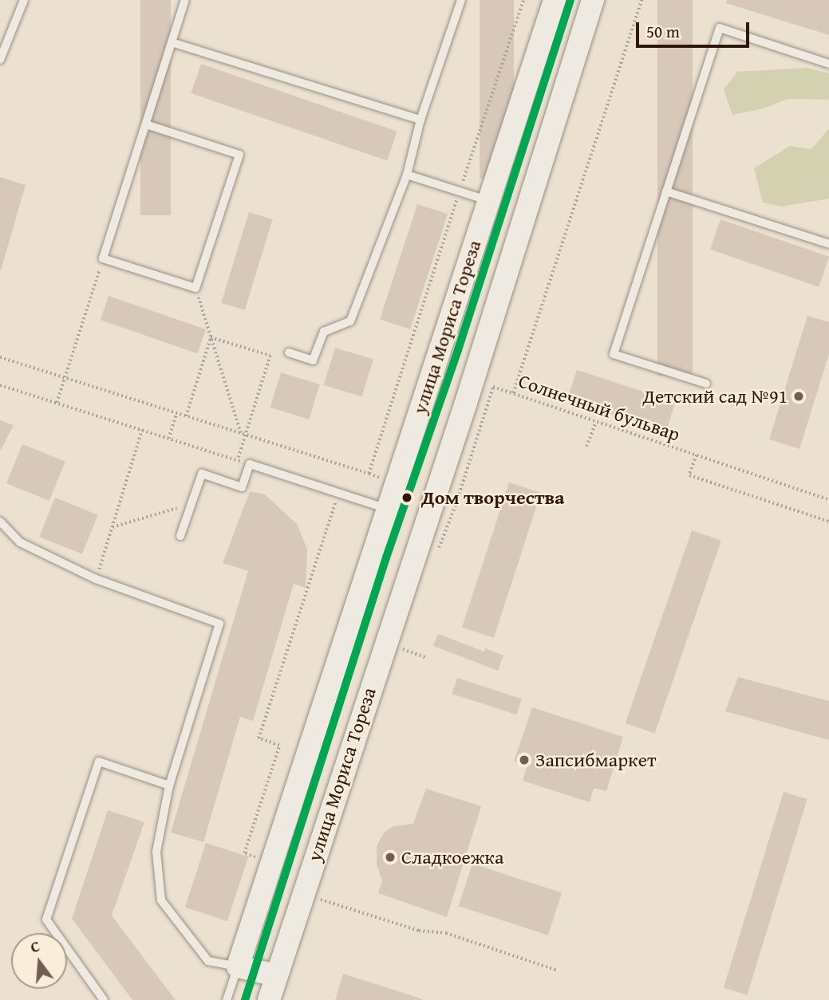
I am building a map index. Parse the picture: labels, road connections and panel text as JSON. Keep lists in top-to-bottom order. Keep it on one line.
{"streets":{"street":["улица Мориса Тореза"],"path":["Солнечный бульвар"]},"places":["Детский сад №91","Дом творчества","Запсибмаркет","Сладкоежка"],"scale_bar":"50 m","north":"top"}
